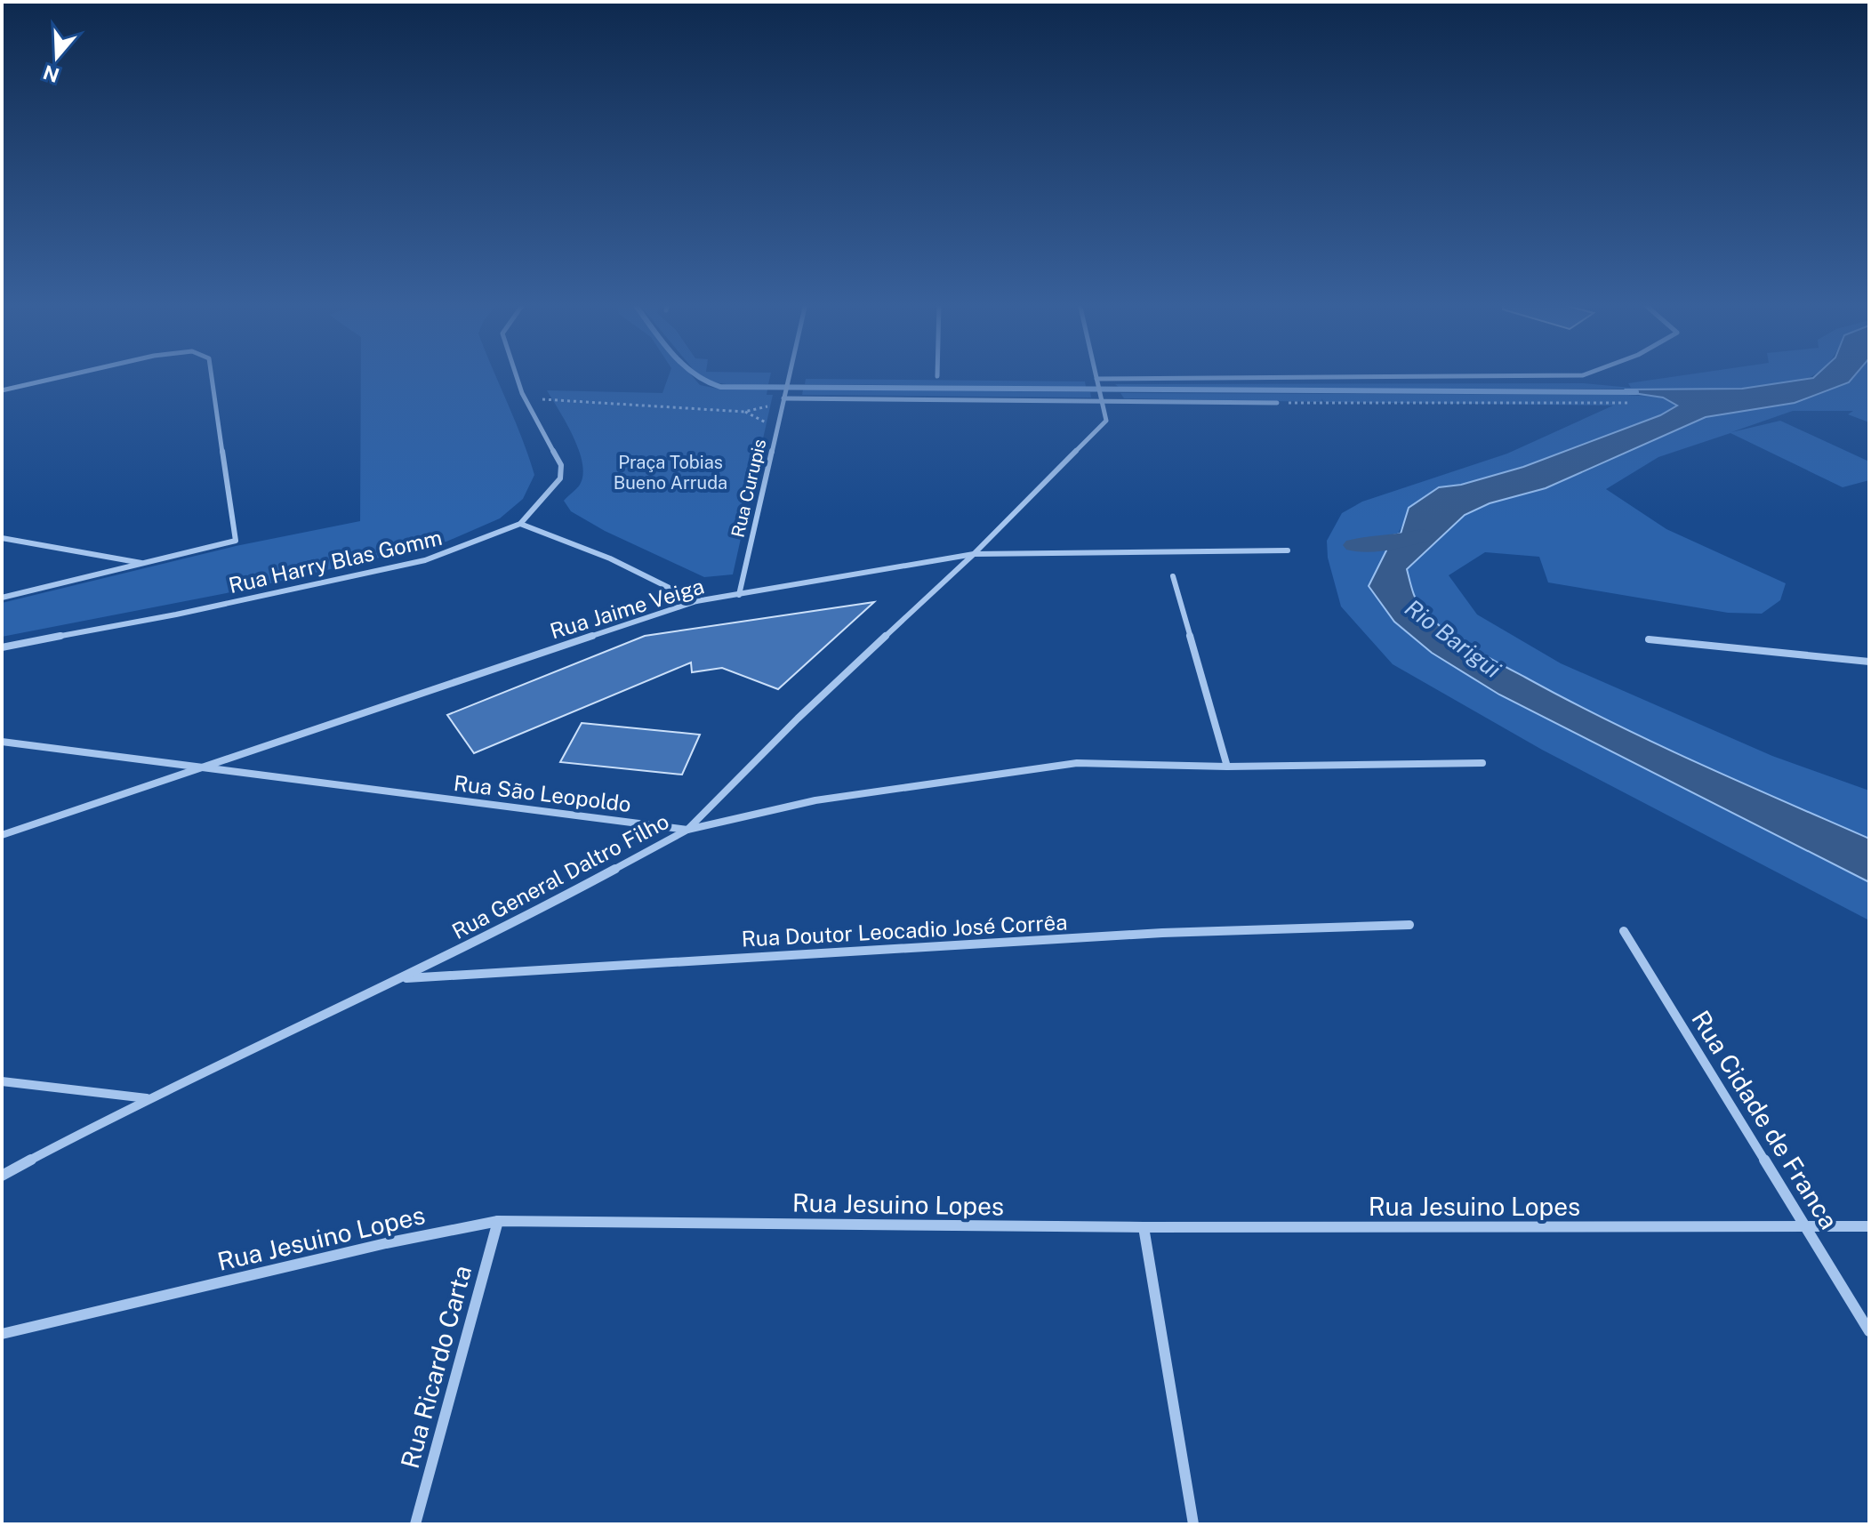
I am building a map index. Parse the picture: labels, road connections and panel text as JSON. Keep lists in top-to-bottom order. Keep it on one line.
{"streets":{"street":["Rua Curupis","Rua Harry Blas Gomm","Rua Jaime Veiga","Rua São Leopoldo","Rua General Daltro Filho","Rua Doutor Leocadio José Corrêa","Rua Cidade de Franca","Rua Jesuino Lopes","Rua Ricardo Carta"]},"crossings":[["Rua Curupis","Rua Jaime Veiga"],["Rua Jaime Veiga","Rua São Leopoldo"],["Rua Jaime Veiga","Rua General Daltro Filho"],["Rua São Leopoldo","Rua General Daltro Filho"],["Rua General Daltro Filho","Rua Doutor Leocadio José Corrêa"],["Rua Cidade de Franca","Rua Jesuino Lopes"],["Rua Jesuino Lopes","Rua Ricardo Carta"]],"water":["Rio Barigui"],"parks":["Praça Tobias Bueno Arruda"],"north":"bottom"}
